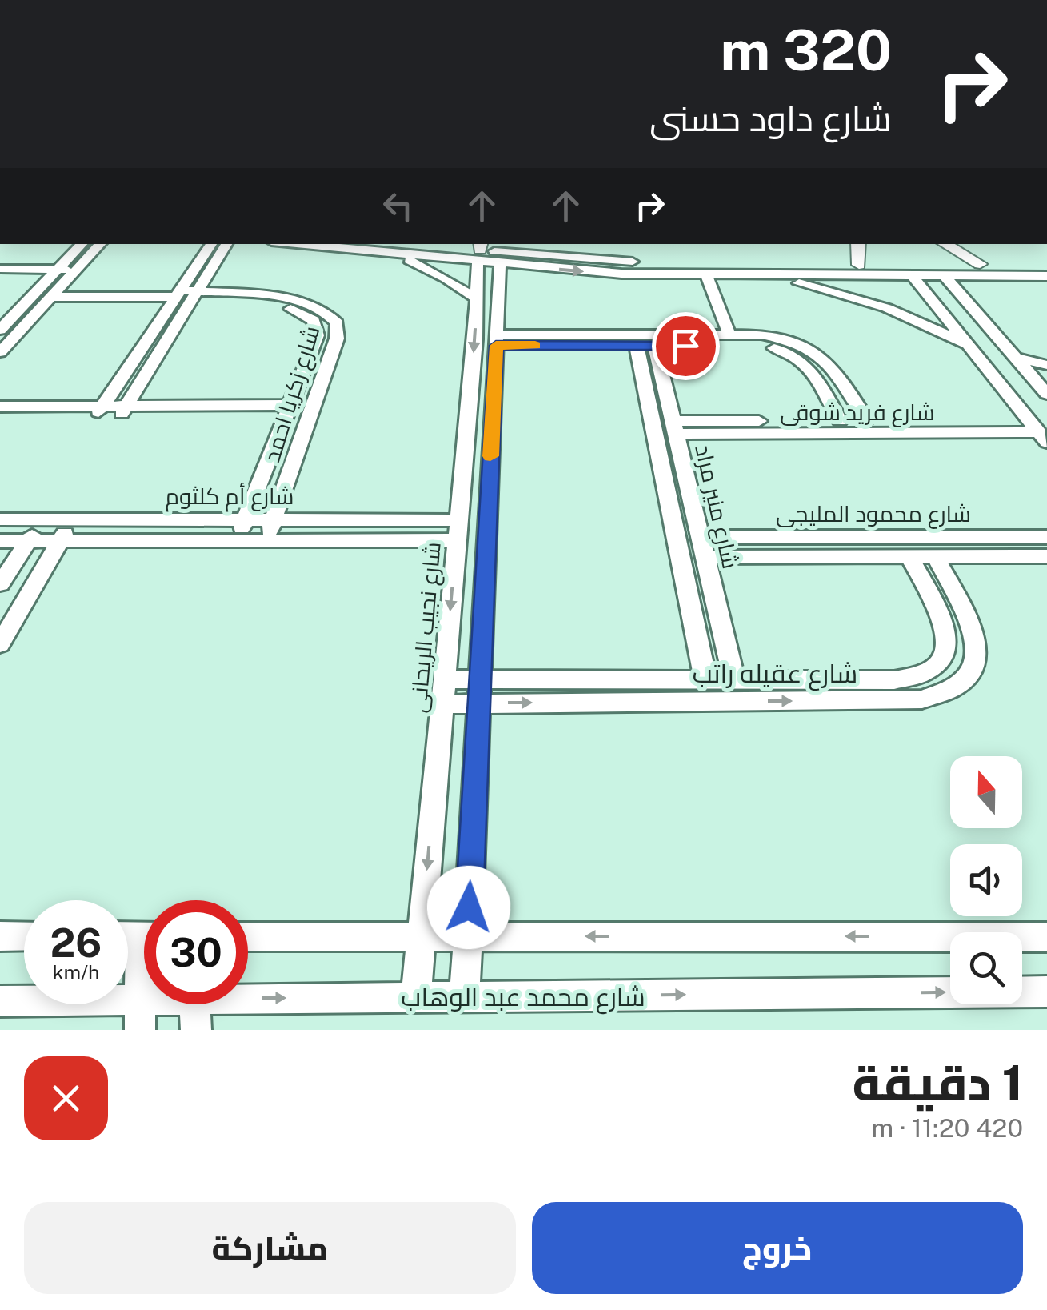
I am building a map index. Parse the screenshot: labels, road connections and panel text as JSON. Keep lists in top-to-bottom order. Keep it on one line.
{"streets":{"street":["شارع زكريا احمد","شارع فريد شوقى","شارع أم كلثوم","شارع منير مراد","شارع محمود المليجى","شارع نجيب الريحانى","شارع عقيله راتب","شارع محمد عبد الوهاب"]},"crossings":[["شارع زكريا احمد","شارع أم كلثوم"],["شارع فريد شوقى","شارع منير مراد"],["شارع أم كلثوم","شارع نجيب الريحانى"],["شارع منير مراد","شارع محمود المليجى"],["شارع منير مراد","شارع عقيله راتب"],["شارع محمود المليجى","شارع عقيله راتب"],["شارع نجيب الريحانى","شارع عقيله راتب"],["شارع نجيب الريحانى","شارع محمد عبد الوهاب"]],"north":"top","page":{"turn":["320 m","شارع داود حسنى"],"speed":"26 km/h","limit":"30","heading":["1 دقيقة","420 m · 11:20"],"buttons":["خروج","مشاركة"]}}
